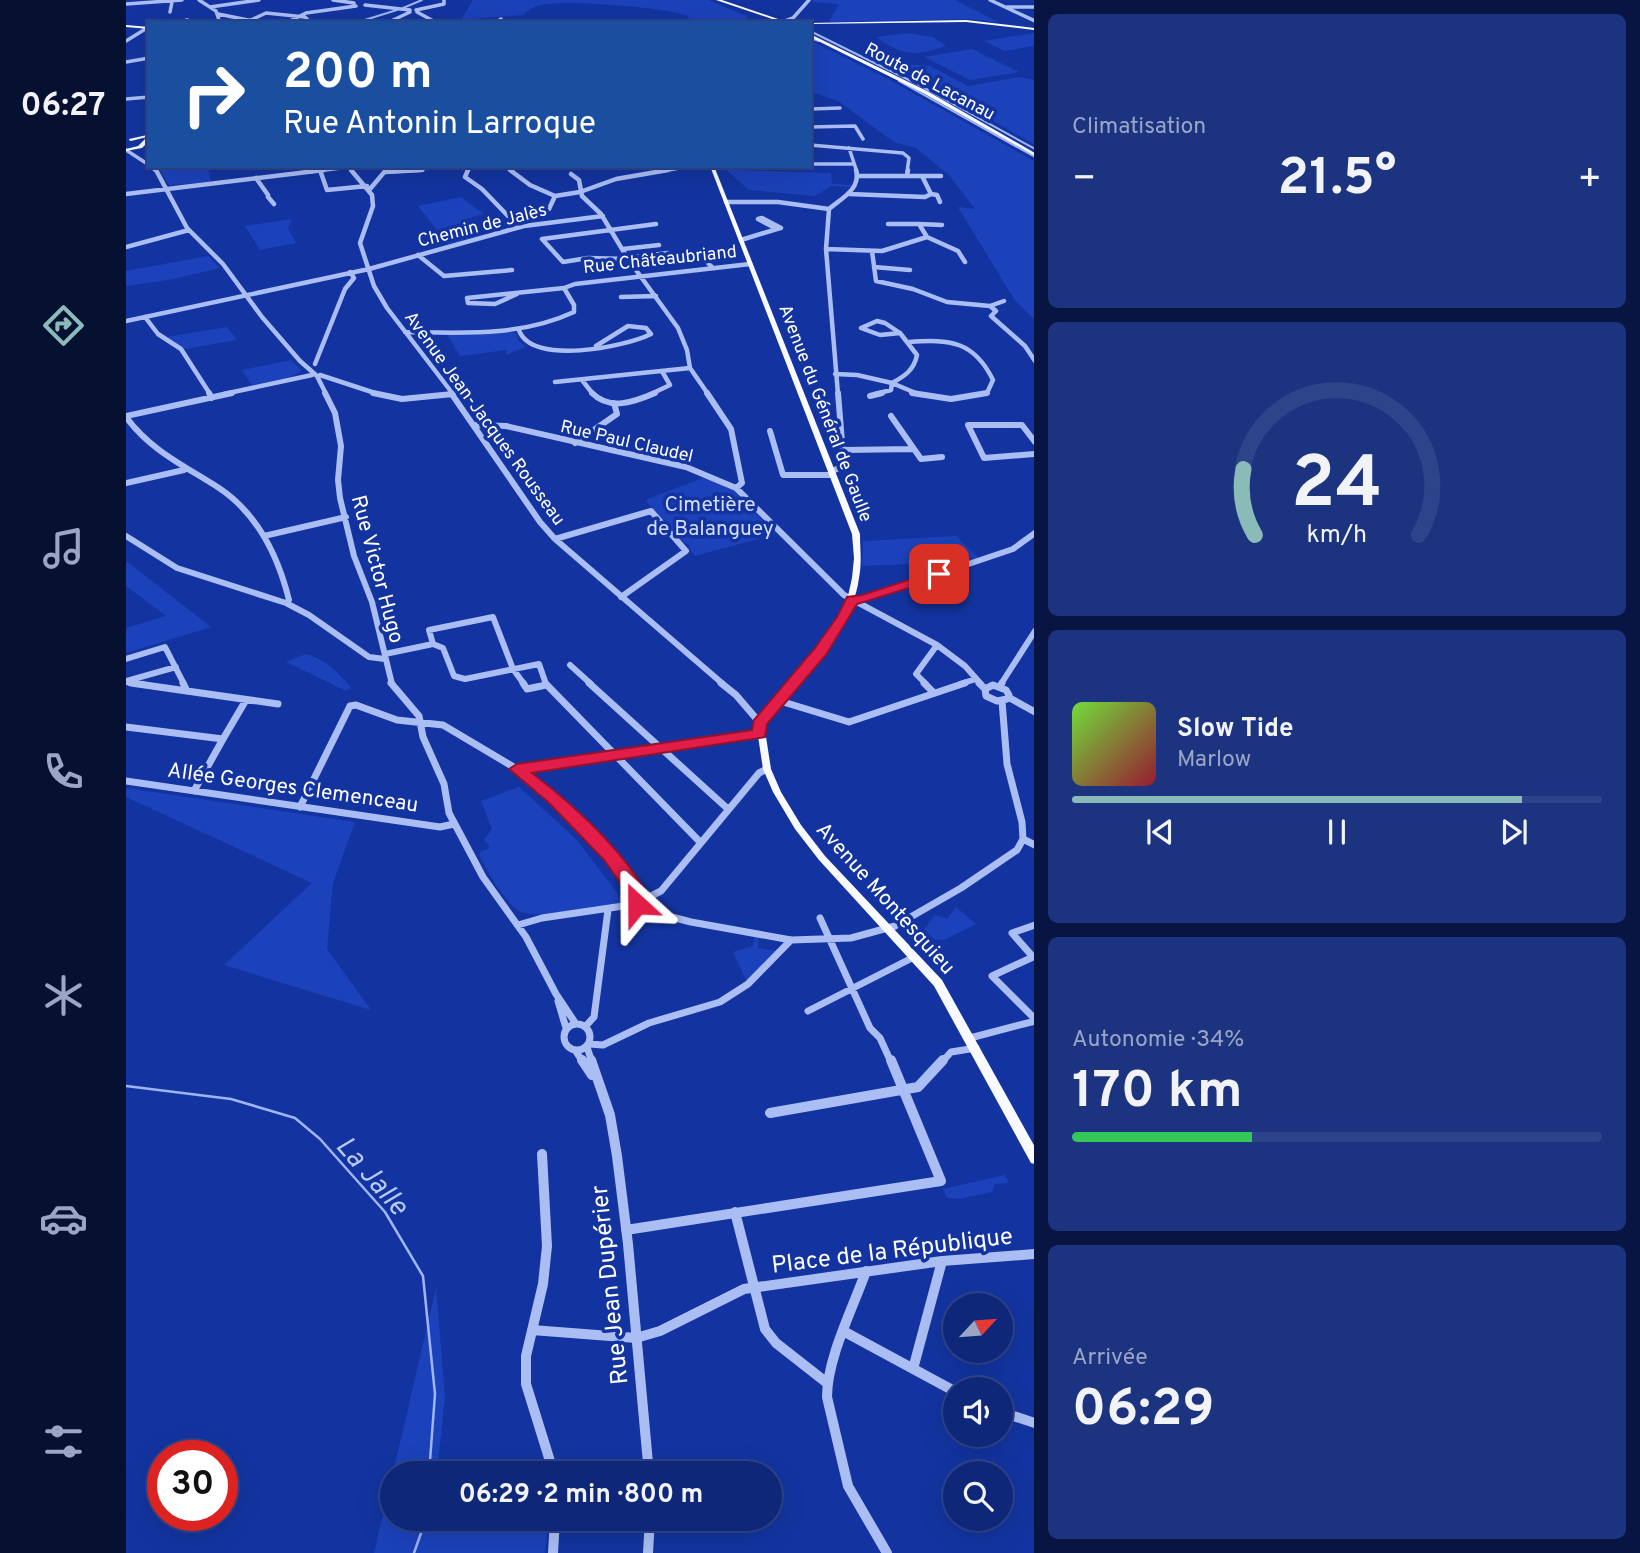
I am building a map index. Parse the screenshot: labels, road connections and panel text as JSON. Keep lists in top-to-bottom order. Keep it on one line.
{"streets":{"main road":["Route de Lacanau","Avenue du Général de Gaulle","Avenue Montesquieu"],"street":["Chemin de Jalès","Rue Châteaubriand","Avenue Jean-Jacques Rousseau","Rue Paul Claudel","Rue Victor Hugo","Allée Georges Clemenceau","Place de la République","Rue Jean Dupérier"]},"crossings":[["Chemin de Jalès","Avenue Jean-Jacques Rousseau"],["Rue Châteaubriand","Avenue du Général de Gaulle"],["Rue Châteaubriand","Avenue Jean-Jacques Rousseau"],["Avenue du Général de Gaulle","Avenue Jean-Jacques Rousseau"],["Avenue du Général de Gaulle","Rue Paul Claudel"],["Avenue du Général de Gaulle","Avenue Montesquieu"],["Avenue Jean-Jacques Rousseau","Rue Paul Claudel"],["Avenue Jean-Jacques Rousseau","Avenue Montesquieu"],["Place de la République","Rue Jean Dupérier"]],"water":["La Jalle"],"parks":["Cimetière de Balanguey"],"north":"top right","page":{"tabs":"06:27","tile":["Climatisation",["Autonomie · 34%","170 km"],["Arrivée","06:29"]],"turn":["200 m","Rue Antonin Larroque"],"heat":["−","21.5°","+"],"song":["Slow Tide","Marlow"],"limit":"30","trip":"06:29 · 2 min · 800 m","gauge":["24","km/h"]}}
